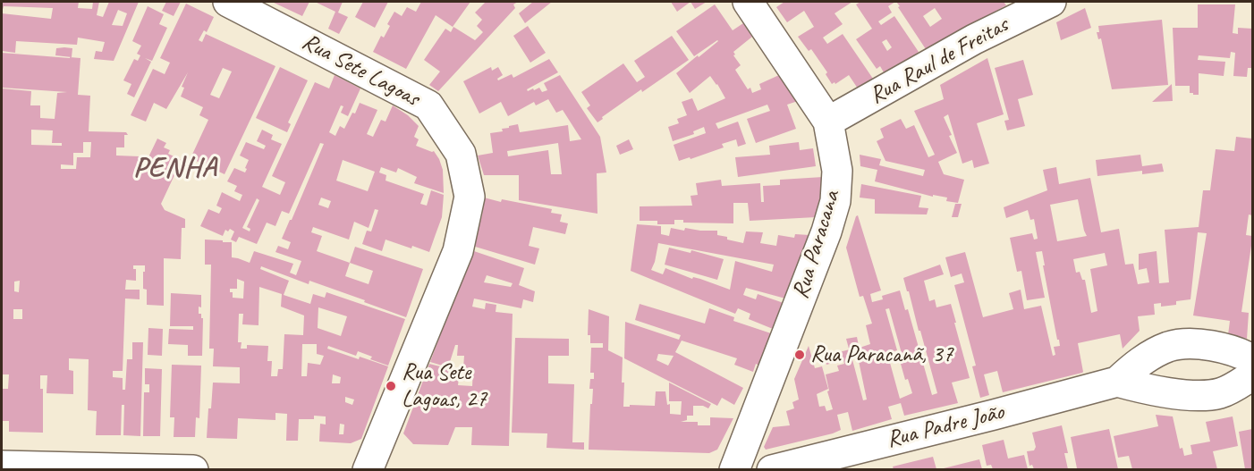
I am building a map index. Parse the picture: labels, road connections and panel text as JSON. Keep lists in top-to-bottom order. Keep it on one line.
{"streets":{"street":["Rua Raul de Freitas","Rua Sete Lagoas","Rua Paracana","Rua Padre João"]},"crossings":[["Rua Raul de Freitas","Rua Paracana"]],"districts":["PENHA"],"places":["Rua Paracanã, 37","Rua Sete Lagoas, 27"]}
